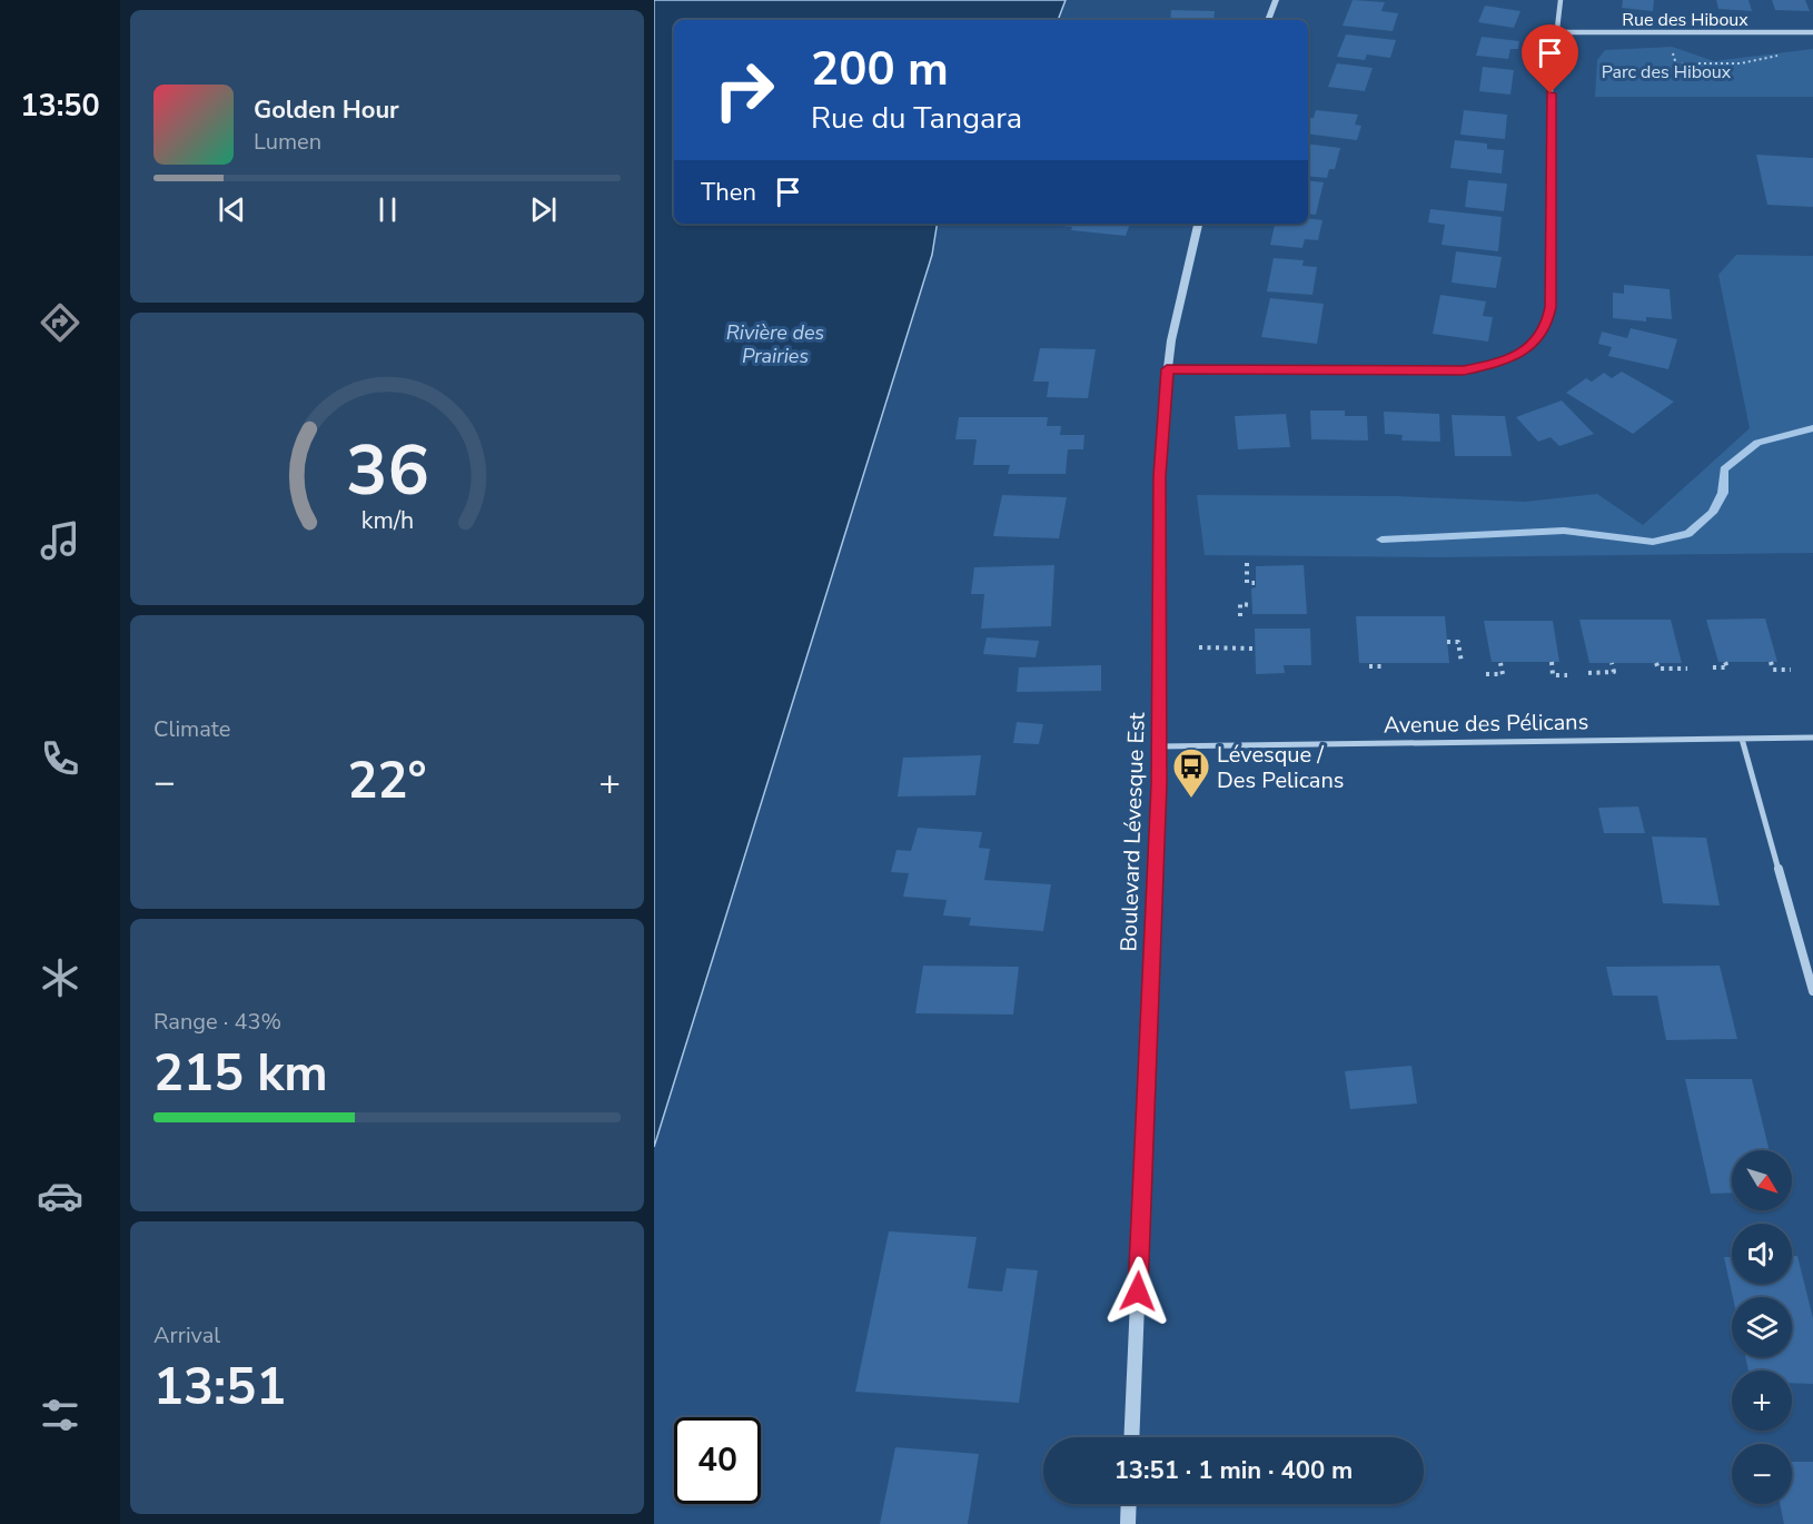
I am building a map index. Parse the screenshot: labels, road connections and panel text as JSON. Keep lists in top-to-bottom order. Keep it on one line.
{"streets":{"street":["Rue des Hiboux","Avenue des Pélicans","Boulevard Lévesque Est"]},"crossings":[["Avenue des Pélicans","Boulevard Lévesque Est"]],"water":["Rivière des Prairies"],"parks":["Parc des Hiboux"],"places":{"bus stop":["Lévesque / Des Pelicans"]},"north":"bottom right","page":{"tabs":"13:50","turn":["200 m","Rue du Tangara"],"song":["Golden Hour","Lumen"],"then":"Then","tile":["Climate",["Range · 43%","215 km"],["Arrival","13:51"]],"heat":["−","22°","+"],"map_buttons":["+","−"],"limit":"40","trip":"13:51 · 1 min · 400 m","gauge":["36","km/h"]}}
